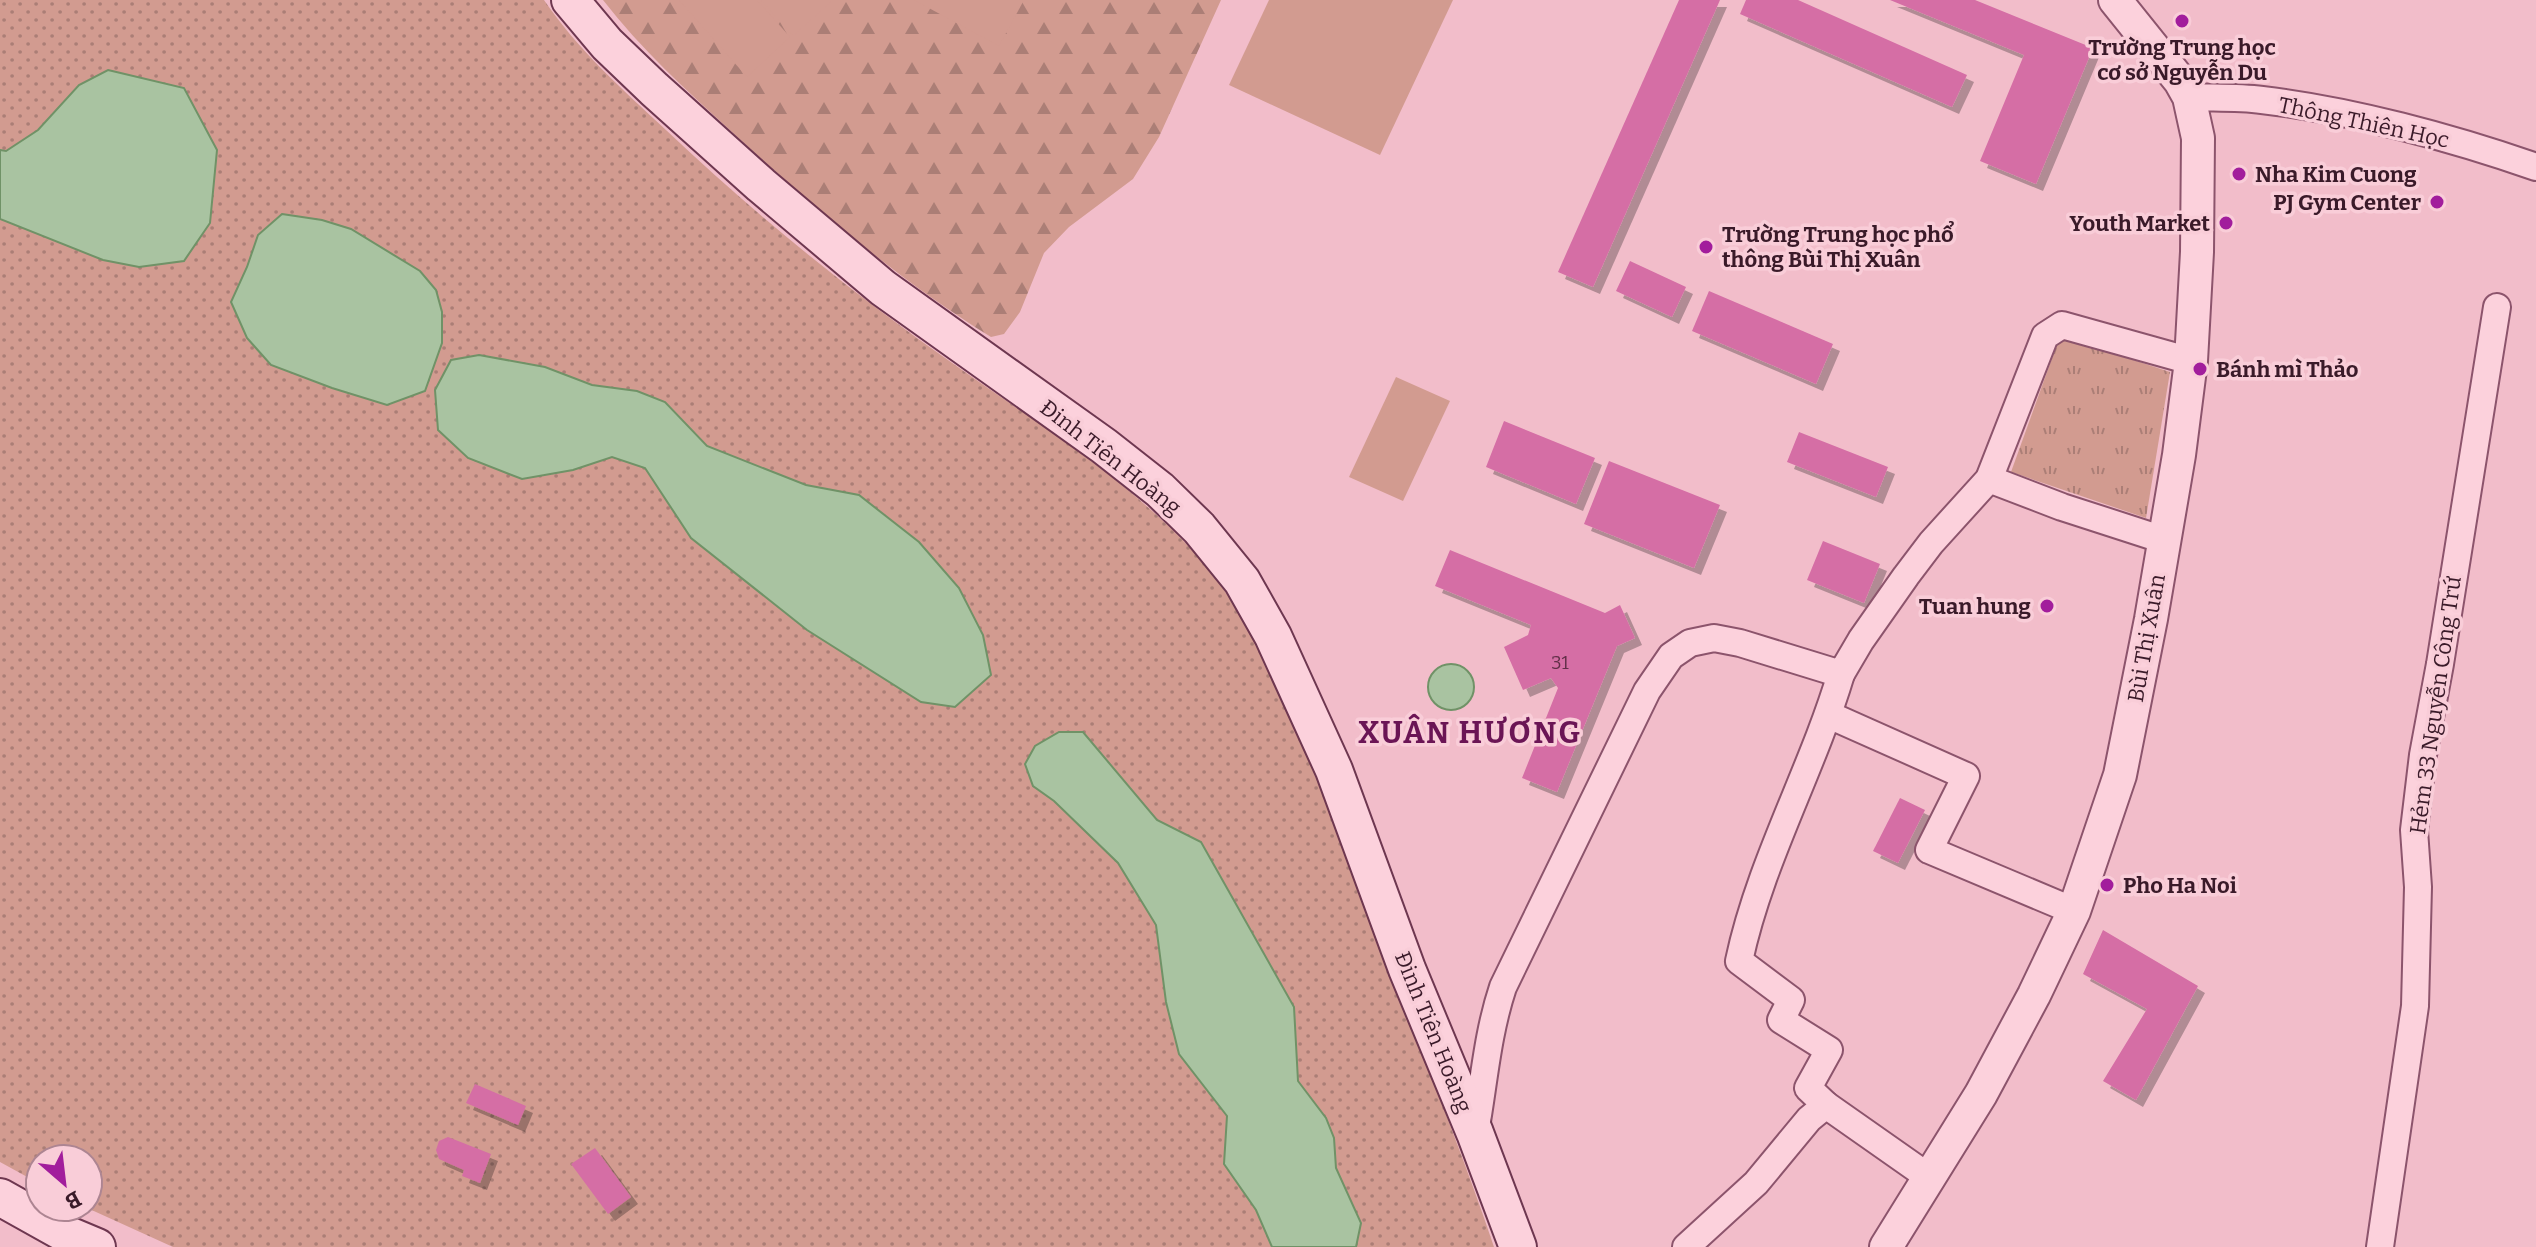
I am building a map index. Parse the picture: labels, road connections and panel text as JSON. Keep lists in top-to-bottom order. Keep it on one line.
{"streets":{"main road":["Đinh Tiên Hoàng"],"street":["Thông Thiên Học","Bùi Thị Xuân","Hẻm 33 Nguyễn Công Trứ"]},"crossings":[["Thông Thiên Học","Bùi Thị Xuân"]],"districts":["XUÂN HƯƠNG"],"places":["Trường Trung học cơ sở Nguyễn Du","Nha Kim Cuong","PJ Gym Center","Youth Market","Trường Trung học phổ thông Bùi Thị Xuân","Bánh mì Thảo","Tuan hung","Pho Ha Noi"],"house_numbers":["31"],"north":"bottom right"}
